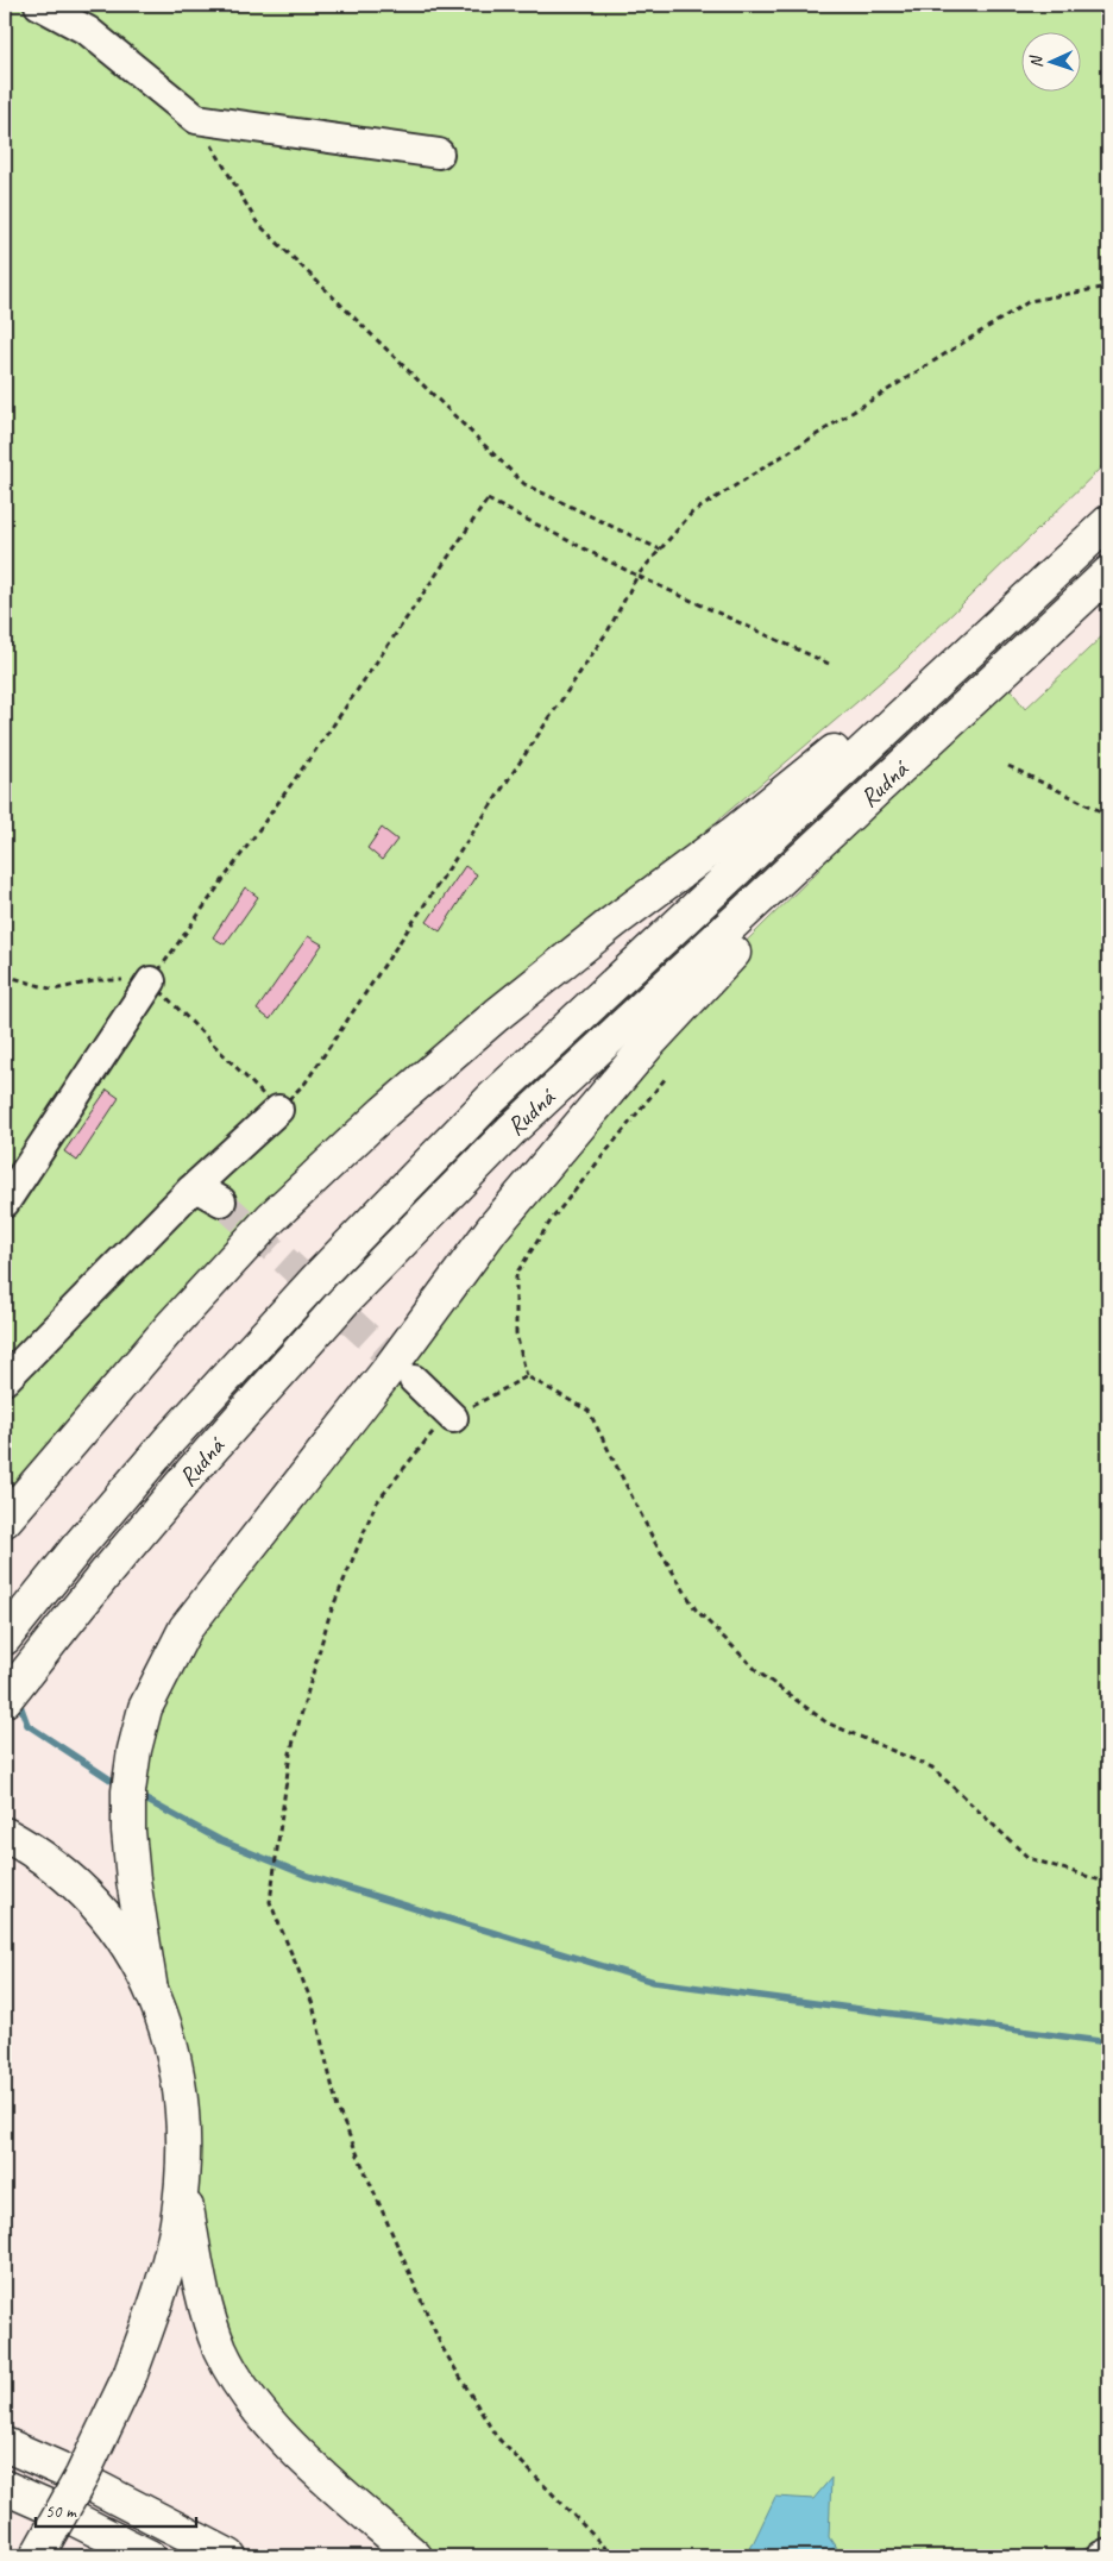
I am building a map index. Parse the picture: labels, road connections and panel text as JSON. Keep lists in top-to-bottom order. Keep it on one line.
{"streets":{"highway":["Rudná"]},"scale_bar":"50 m","north":"left"}
